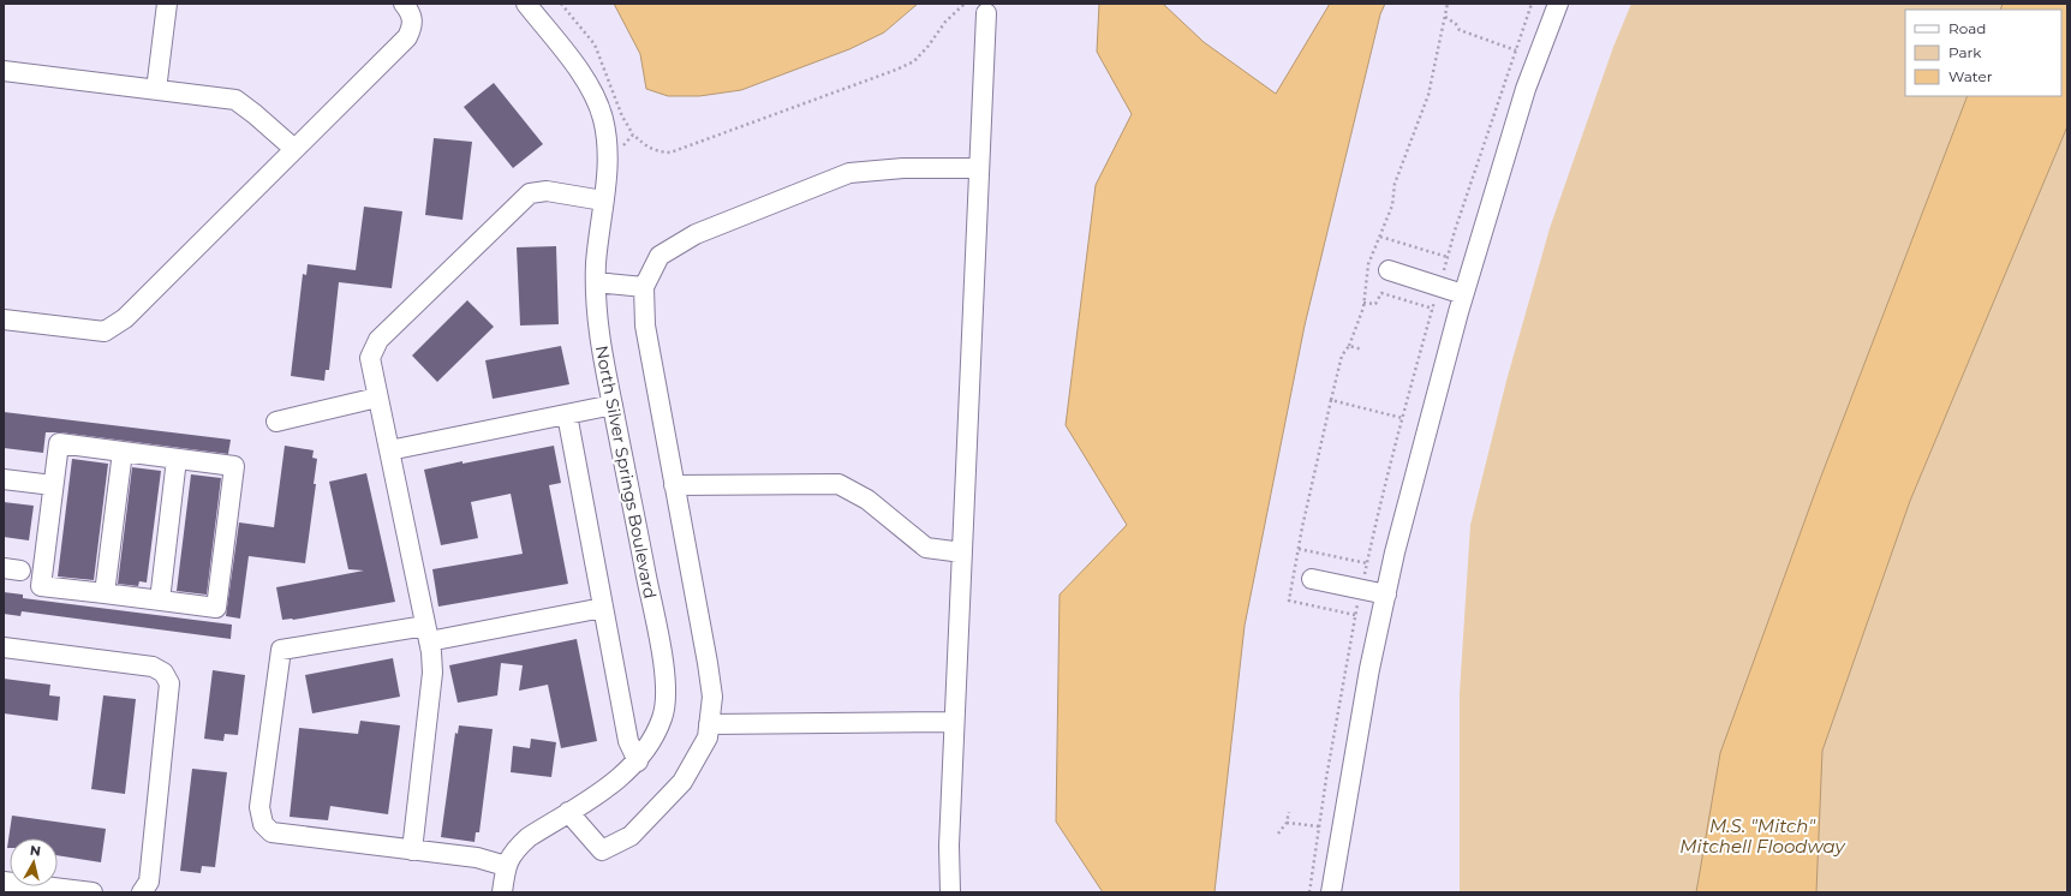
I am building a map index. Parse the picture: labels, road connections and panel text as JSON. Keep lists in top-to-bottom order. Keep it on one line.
{"streets":{"street":["North Silver Springs Boulevard"]},"water":["M.S. \"Mitch\" Mitchell Floodway"],"legend":["Road","Park","Water"],"north":"top"}
